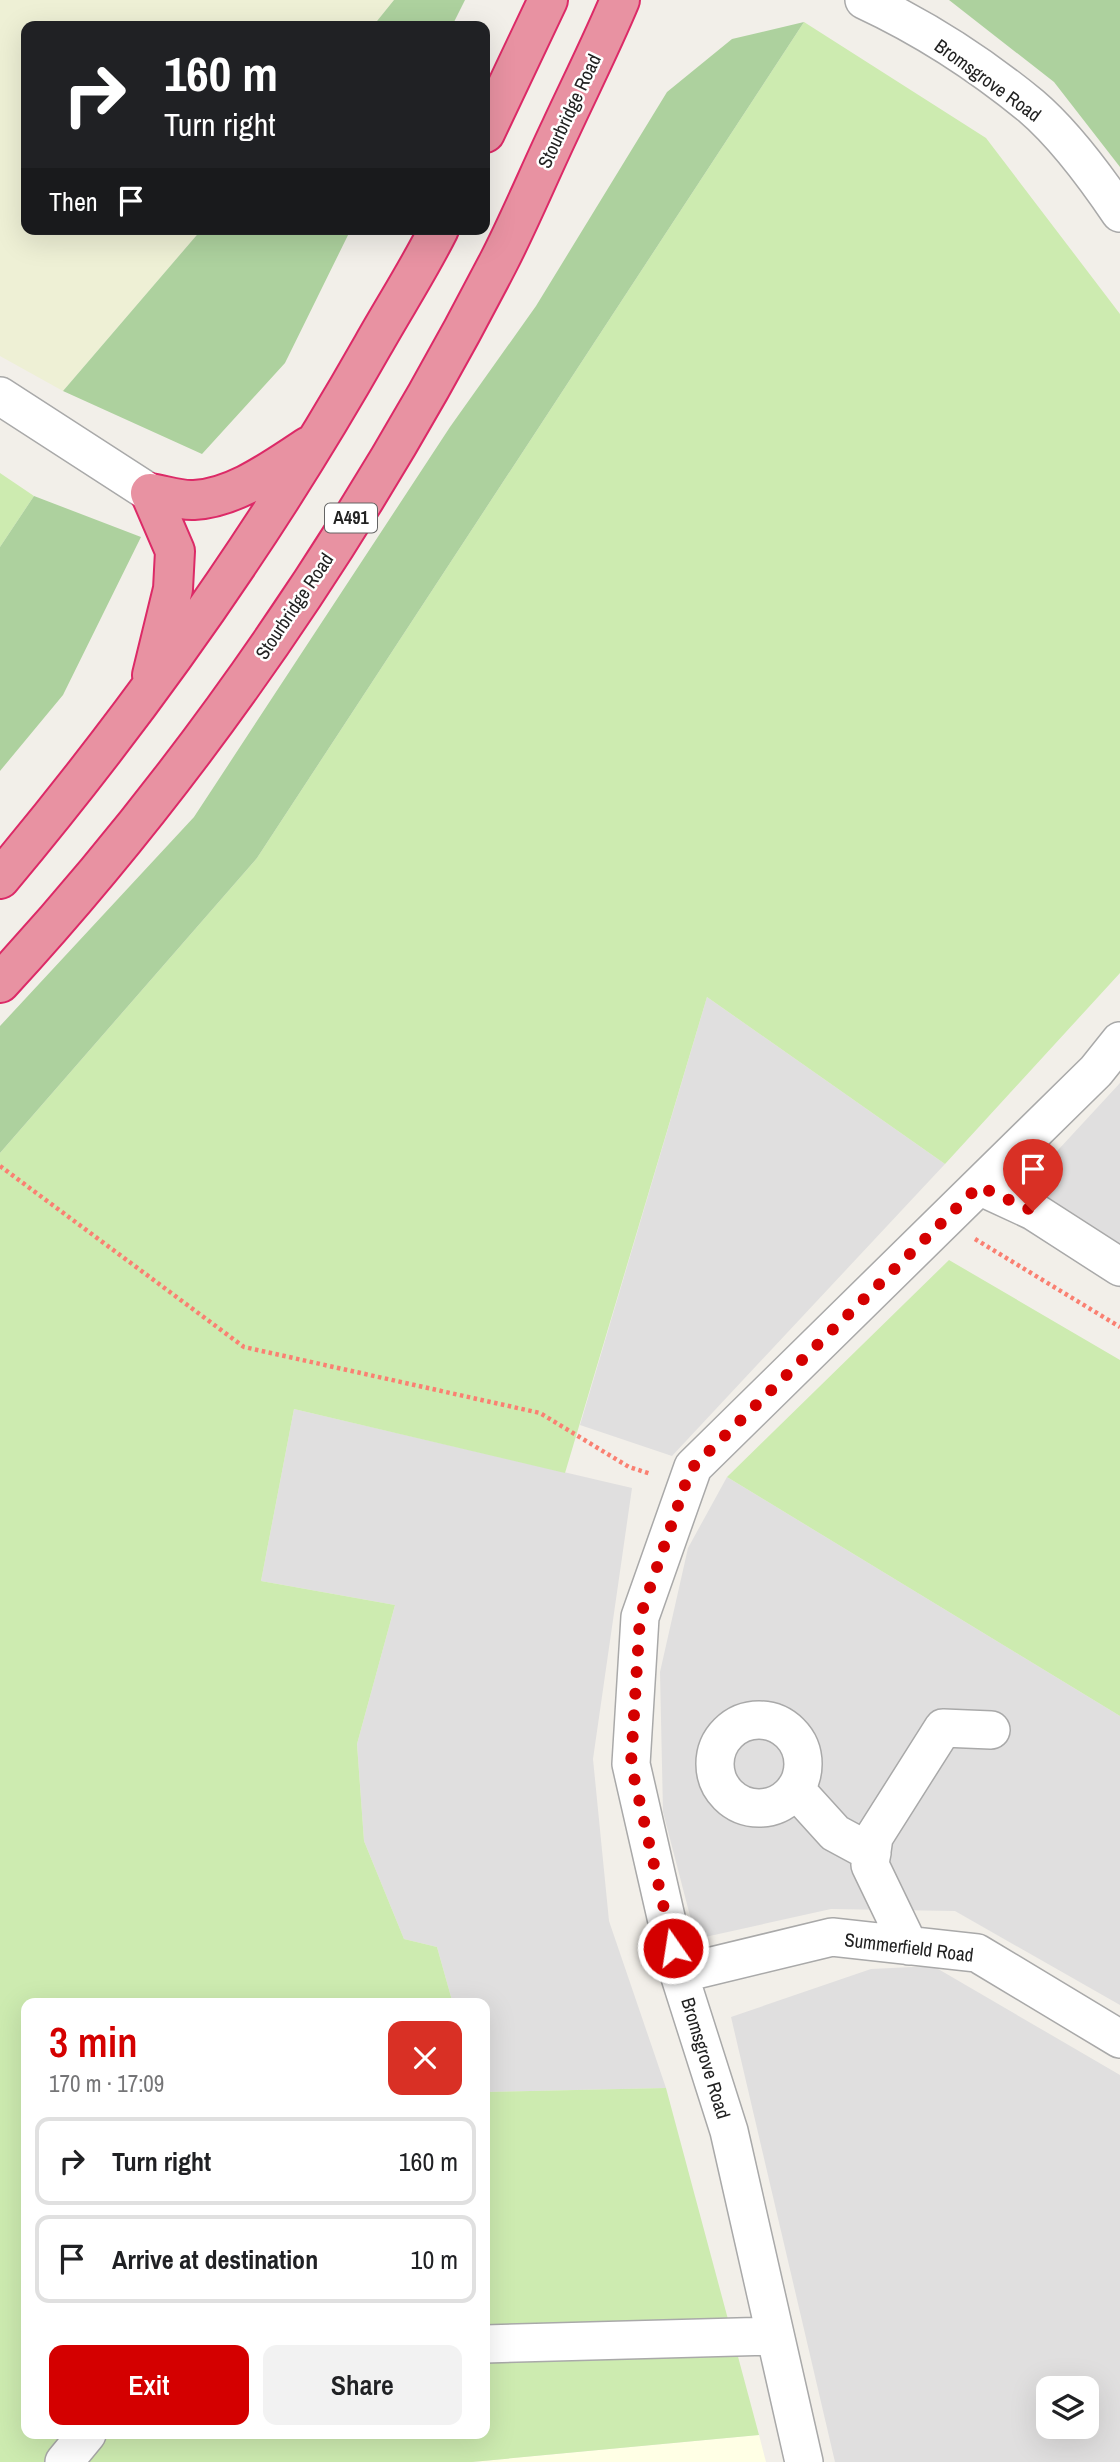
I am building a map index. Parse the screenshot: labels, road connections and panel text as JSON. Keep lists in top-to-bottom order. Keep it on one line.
{"streets":{"highway":["Stourbridge Road","A491"],"street":["Bromsgrove Road","Summerfield Road"]},"crossings":[["Bromsgrove Road","Summerfield Road"]],"page":{"turn":["160 m","Turn right"],"then":"Then","heading":["3 min","170 m · 17:09"],"list":[{"name":"Turn right","value":"160 m"},{"name":"Arrive at destination","value":"10 m"}],"buttons":["Exit","Share"]}}
